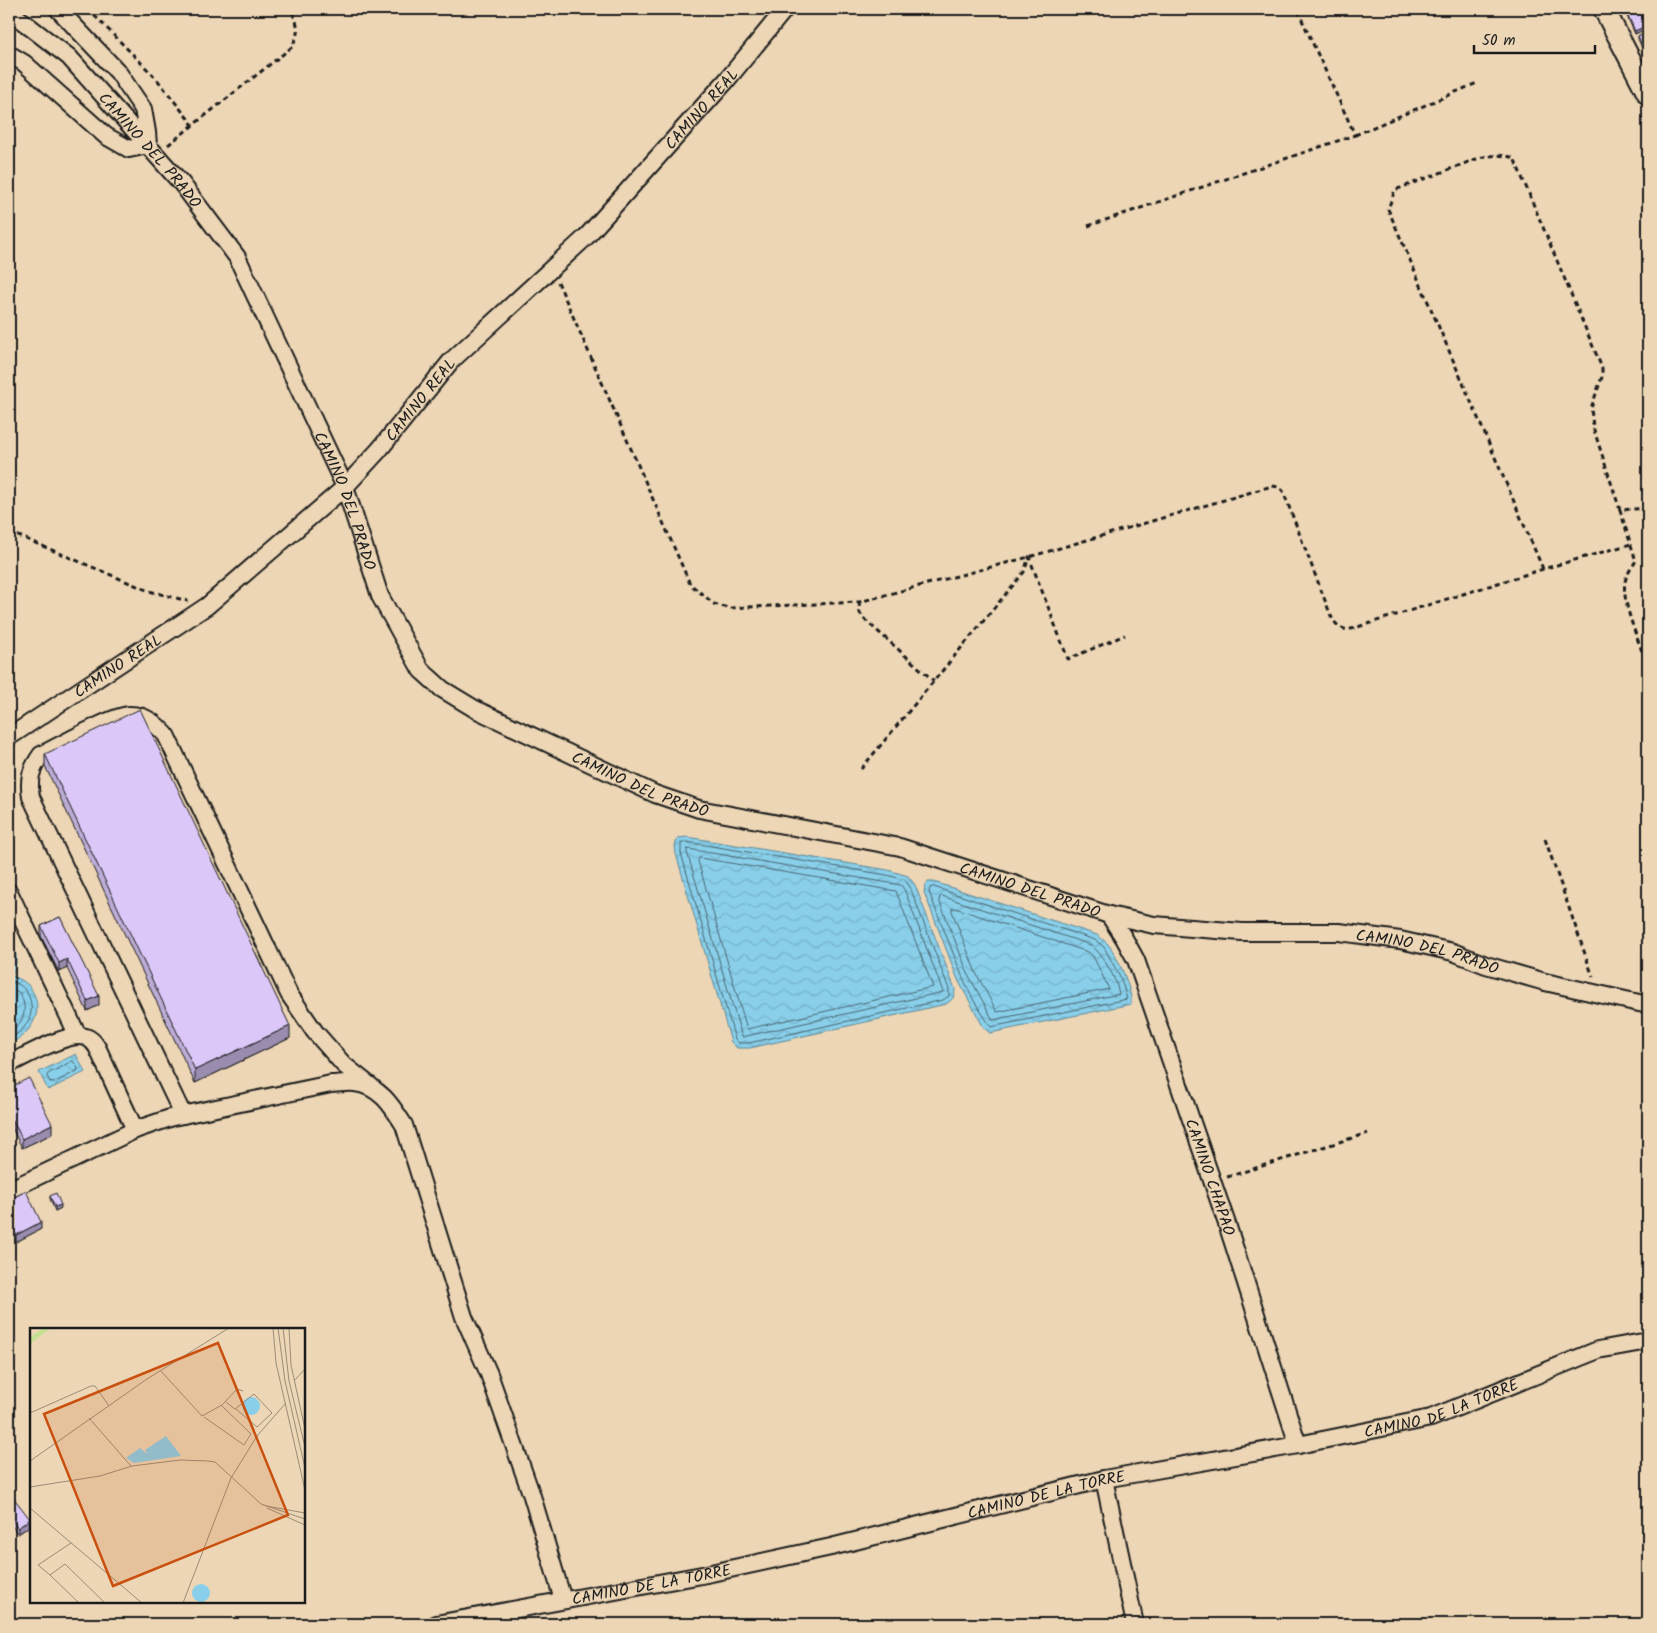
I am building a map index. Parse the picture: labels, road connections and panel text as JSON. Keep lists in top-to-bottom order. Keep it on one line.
{"streets":{"street":["CAMINO REAL","CAMINO DEL PRADO","CAMINO CHAPAO","CAMINO DE LA TORRE"]},"crossings":[["CAMINO REAL","CAMINO DEL PRADO"],["CAMINO DEL PRADO","CAMINO CHAPAO"],["CAMINO CHAPAO","CAMINO DE LA TORRE"]],"scale_bar":"50 m"}
